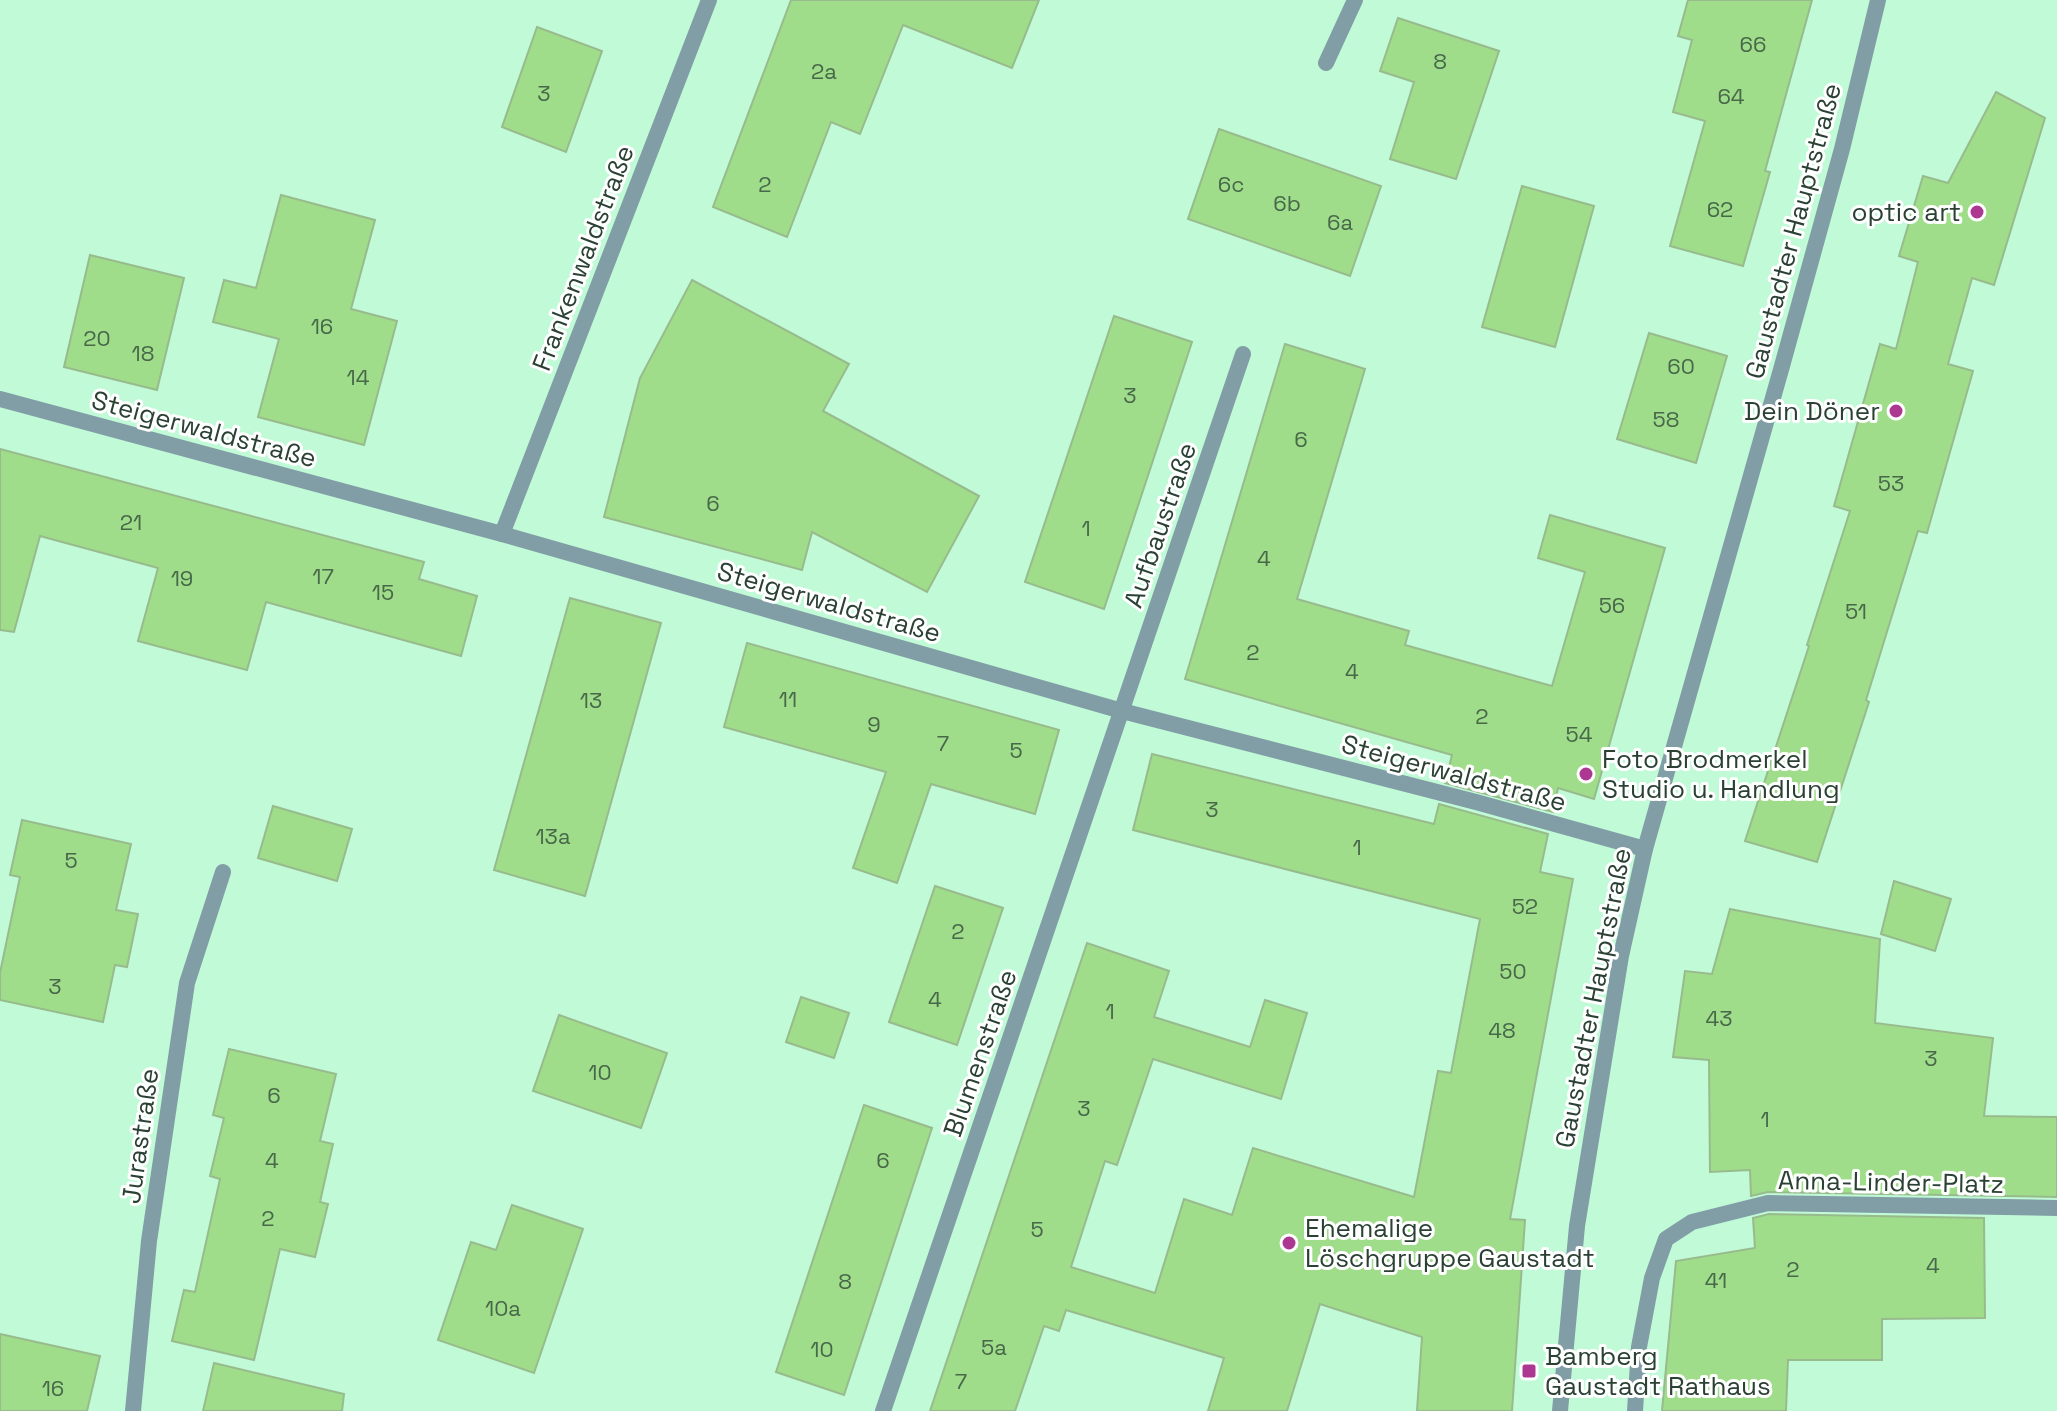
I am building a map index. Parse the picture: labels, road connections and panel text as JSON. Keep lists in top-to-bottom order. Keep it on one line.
{"streets":{"street":["Gaustadter Hauptstraße","Frankenwaldstraße","Steigerwaldstraße","Aufbaustraße","Blumenstraße","Jurastraße","Anna-Linder-Platz"]},"crossings":[["Gaustadter Hauptstraße","Steigerwaldstraße"],["Frankenwaldstraße","Steigerwaldstraße"],["Steigerwaldstraße","Aufbaustraße"],["Steigerwaldstraße","Blumenstraße"],["Aufbaustraße","Blumenstraße"]],"places":{"other":["optic art","Dein Döner","Foto Brodmerkel Studio u. Handlung","Ehemalige Löschgruppe Gaustadt"],"transit":["Bamberg Gaustadt Rathaus"]},"house_numbers":["66","8","2a","3","64","2","6c","6b","62","6a","16","20","18","60","14","3","58","6","53","6","21","1","4","17","19","15","56","51","2","4","11","13","2","9","54","7","5","3","13a","1","5","52","2","50","3","4","1","43","48","3","10","6","3","1","4","6","2","5","4","2","41","8","10a","5a","10","7","16"]}
